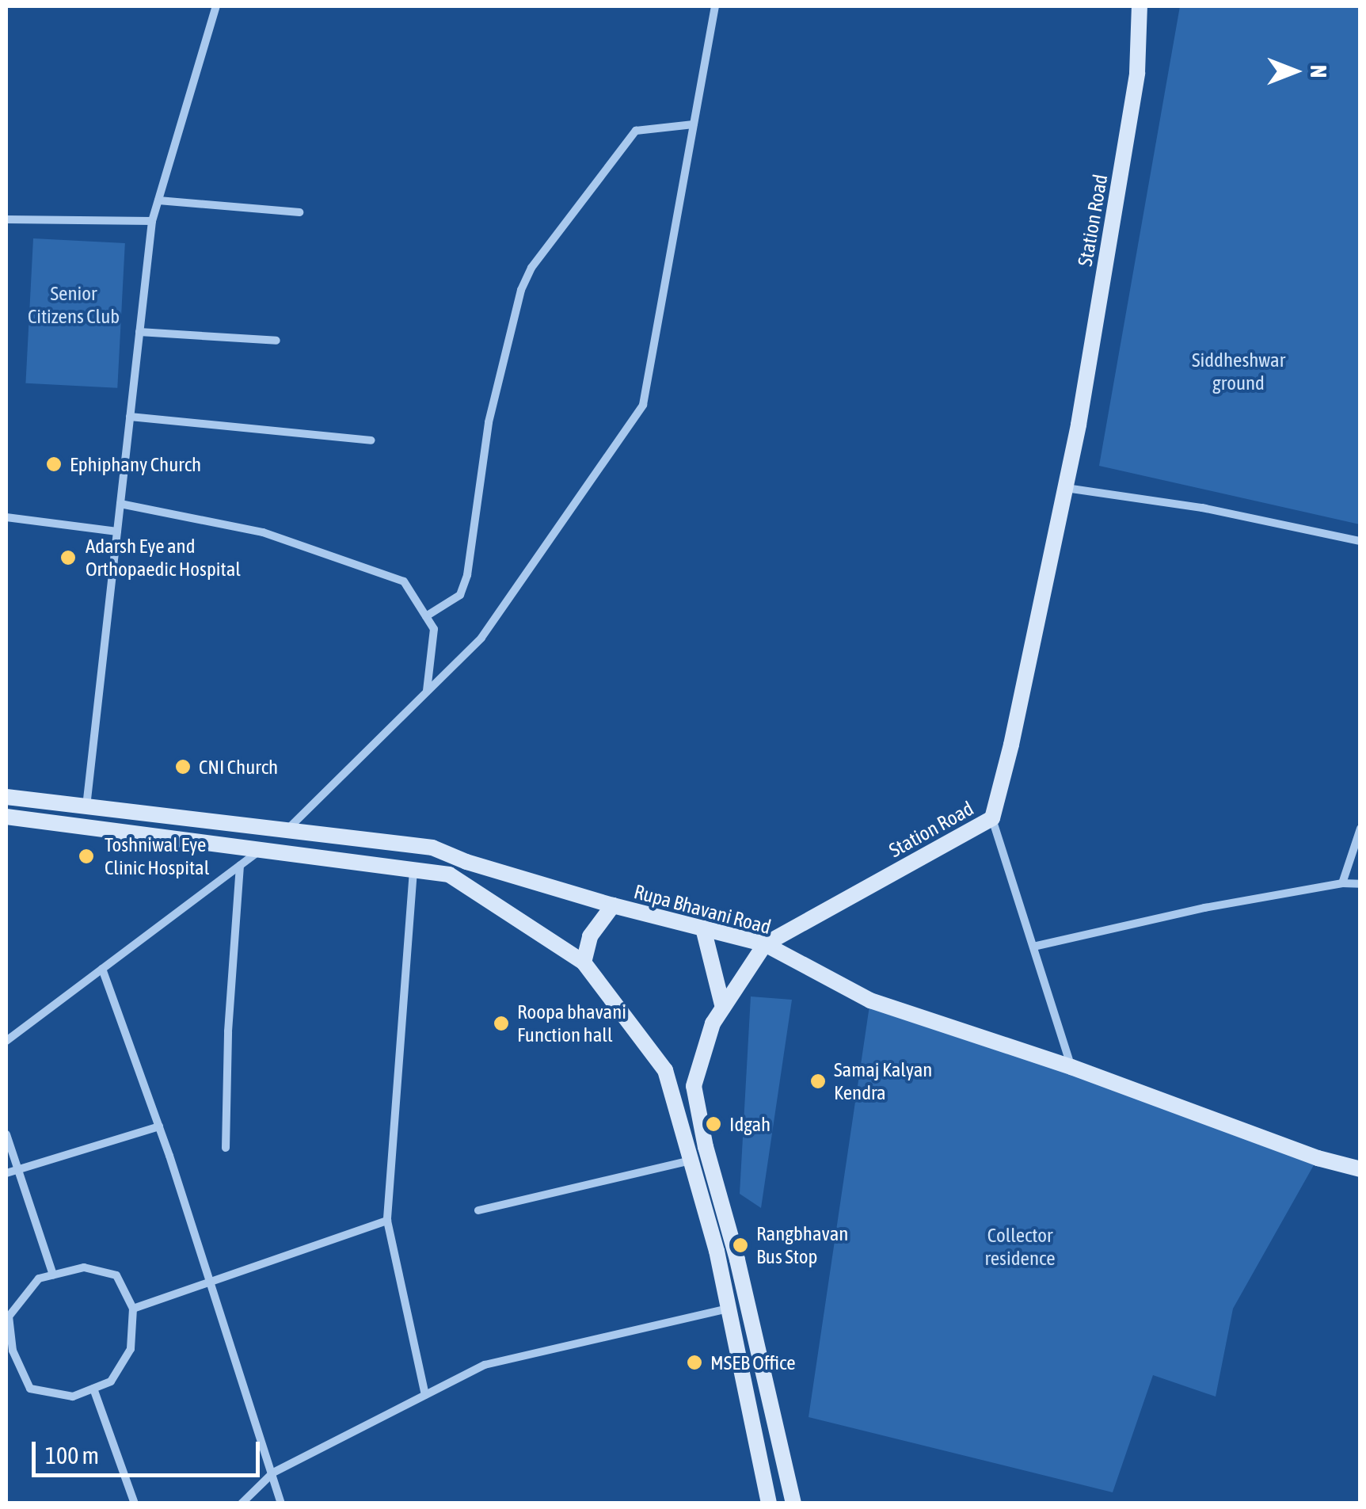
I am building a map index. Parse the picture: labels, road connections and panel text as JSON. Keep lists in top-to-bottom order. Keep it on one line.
{"streets":{"main road":["Station Road","Rupa Bhavani Road"]},"crossings":[["Station Road","Rupa Bhavani Road"]],"parks":["Senior Citizens Club","Siddheshwar ground","Collector residence"],"places":["Ephiphany Church","Adarsh Eye and Orthopaedic Hospital","CNI Church","Toshniwal Eye Clinic Hospital","Roopa bhavani Function hall","Samaj Kalyan Kendra","Idgah","Rangbhavan Bus Stop","MSEB Office"],"scale_bar":"100 m","north":"right"}
